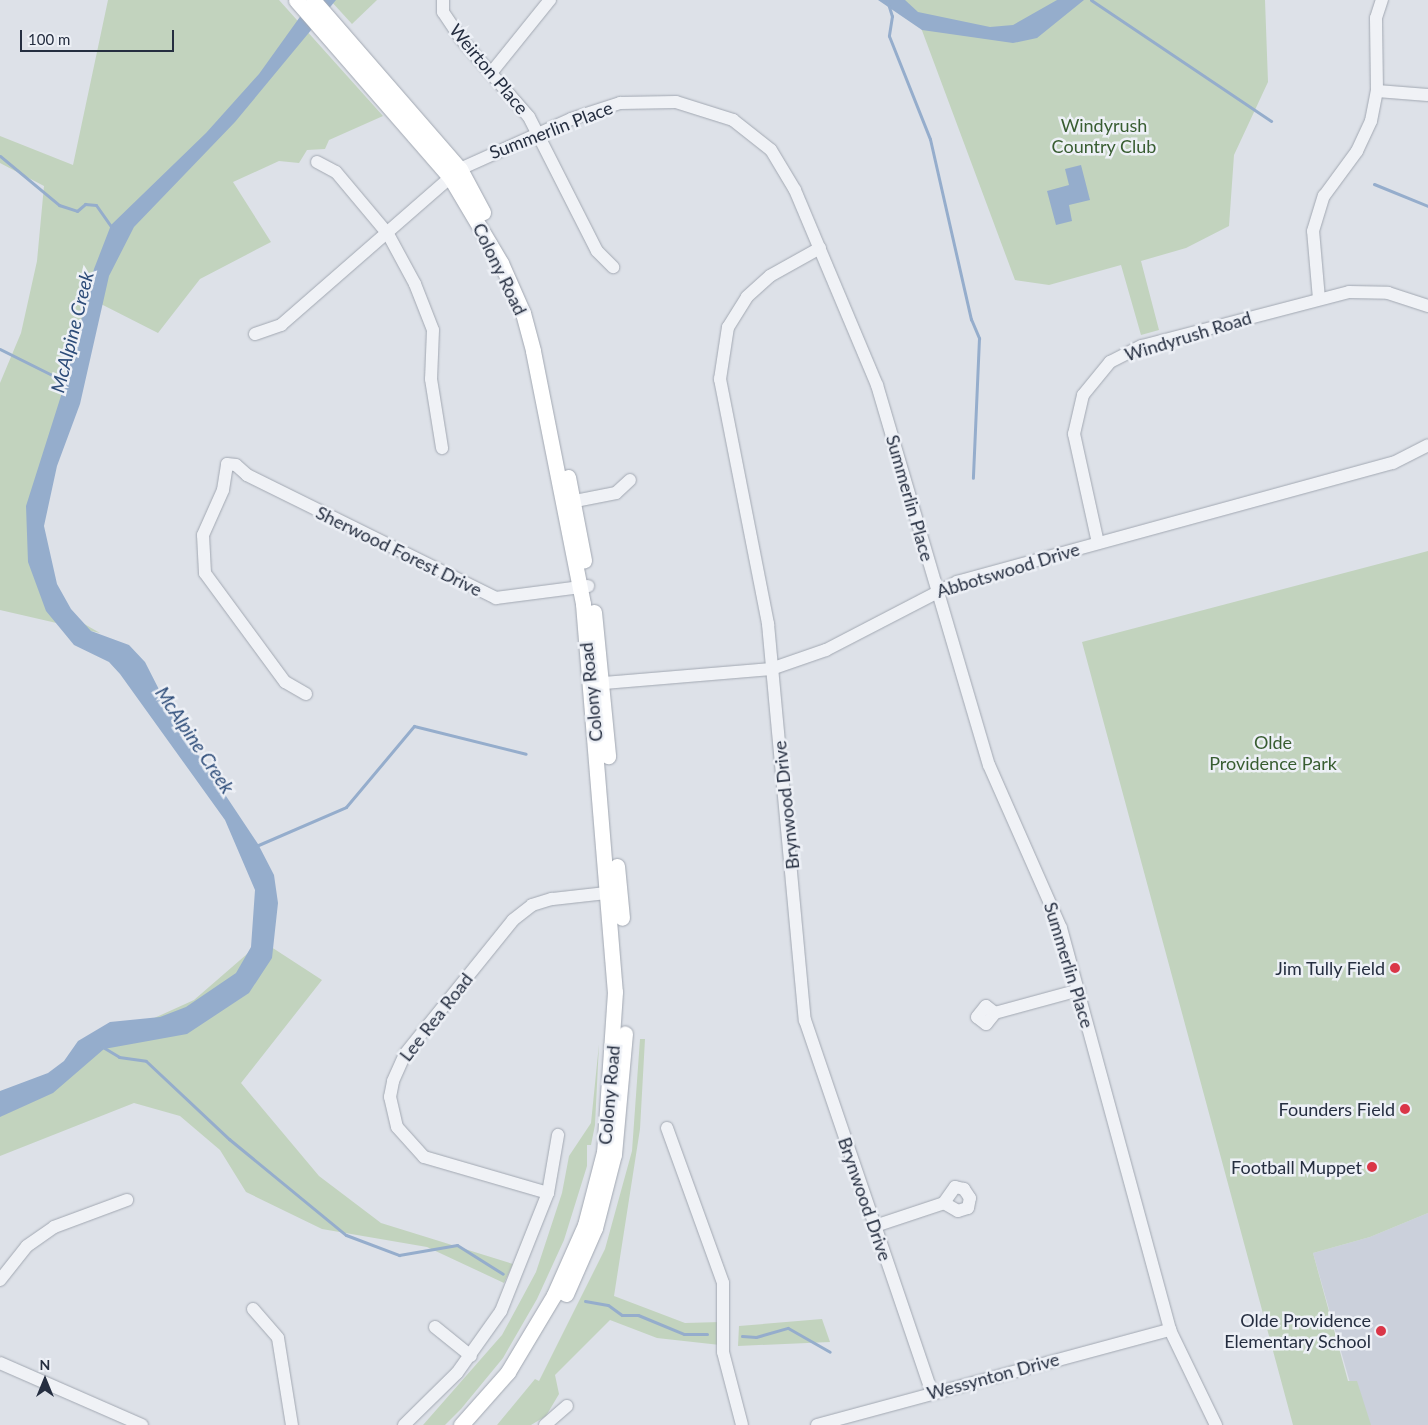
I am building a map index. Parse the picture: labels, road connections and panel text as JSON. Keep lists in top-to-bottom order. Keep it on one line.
{"streets":{"main road":["Colony Road"],"street":["Weirton Place","Summerlin Place","Windyrush Road","Sherwood Forest Drive","Abbotswood Drive","Brynwood Drive","Lee Rea Road","Wessynton Drive"]},"crossings":[["Weirton Place","Summerlin Place"],["Summerlin Place","Colony Road"],["Summerlin Place","Abbotswood Drive"],["Summerlin Place","Brynwood Drive"],["Summerlin Place","Wessynton Drive"],["Colony Road","Sherwood Forest Drive"],["Colony Road","Abbotswood Drive"],["Colony Road","Lee Rea Road"],["Windyrush Road","Abbotswood Drive"],["Abbotswood Drive","Brynwood Drive"],["Brynwood Drive","Wessynton Drive"]],"water":["McAlpine Creek"],"parks":["Windyrush Country Club","Olde Providence Park"],"places":["Jim Tully Field","Founders Field","Football Muppet","Olde Providence Elementary School"],"scale_bar":"100 m","north":"top"}
